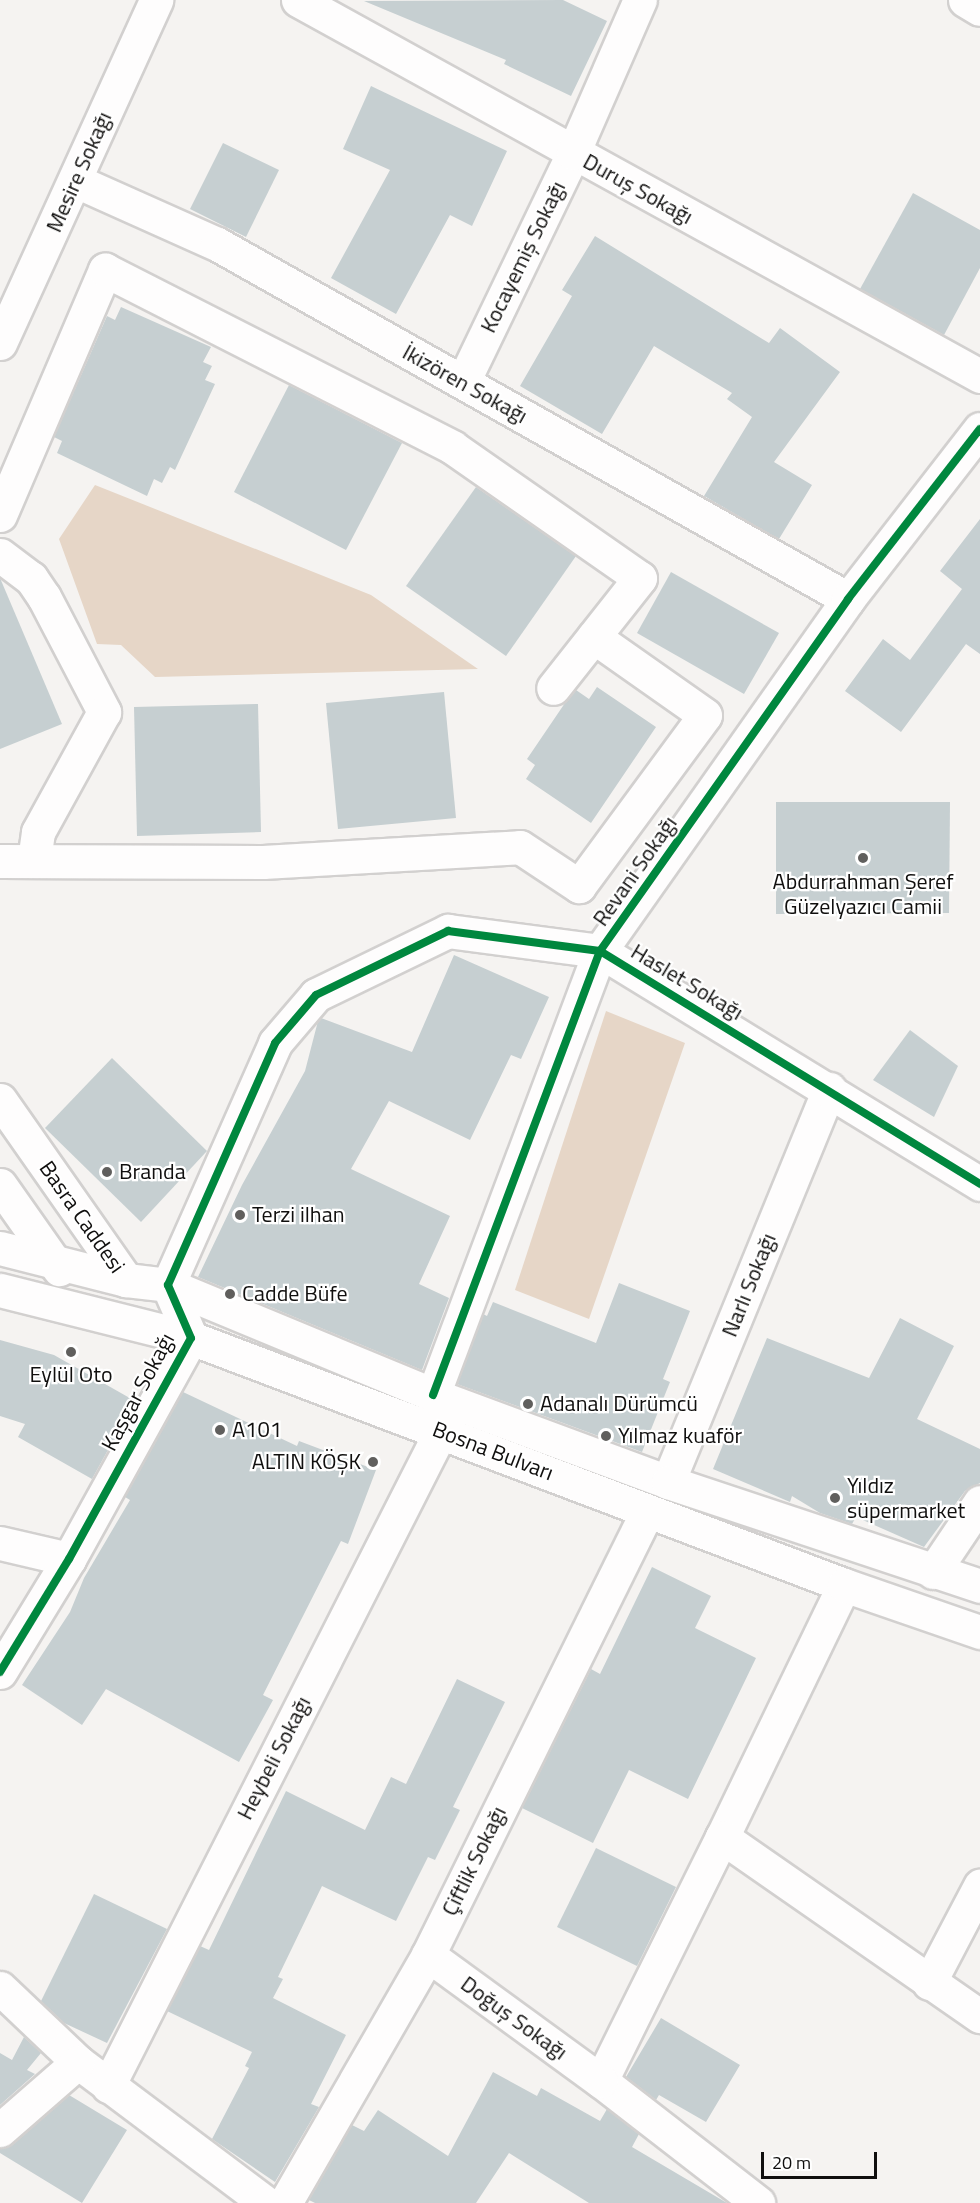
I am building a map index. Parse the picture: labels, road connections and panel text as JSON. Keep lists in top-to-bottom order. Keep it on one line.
{"streets":{"street":["Mesire Sokağı","Duruş Sokağı","Kocayemiş Sokağı","İkizören Sokağı","Revani Sokağı","Haslet Sokağı","Basra Caddesi","Narlı Sokağı","Kaşgar Sokağı","Bosna Bulvarı","Heybeli Sokağı","Çiftlik Sokağı","Doğuş Sokağı"]},"crossings":[["Mesire Sokağı","İkizören Sokağı"],["Duruş Sokağı","Kocayemiş Sokağı"],["Kocayemiş Sokağı","İkizören Sokağı"],["İkizören Sokağı","Revani Sokağı"],["Revani Sokağı","Haslet Sokağı"],["Revani Sokağı","Bosna Bulvarı"],["Haslet Sokağı","Narlı Sokağı"],["Haslet Sokağı","Kaşgar Sokağı"],["Haslet Sokağı","Bosna Bulvarı"],["Basra Caddesi","Bosna Bulvarı"],["Narlı Sokağı","Bosna Bulvarı"],["Kaşgar Sokağı","Bosna Bulvarı"],["Bosna Bulvarı","Heybeli Sokağı"],["Bosna Bulvarı","Çiftlik Sokağı"],["Çiftlik Sokağı","Doğuş Sokağı"]],"places":["Abdurrahman Şeref Güzelyazıcı Camii","Branda","Terzi ilhan","Cadde Büfe","Eylül Oto","Adanalı Dürümcü","A101","Yılmaz kuaför","ALTIN KÖŞK","Yıldız süpermarket"],"scale_bar":"20 m"}
